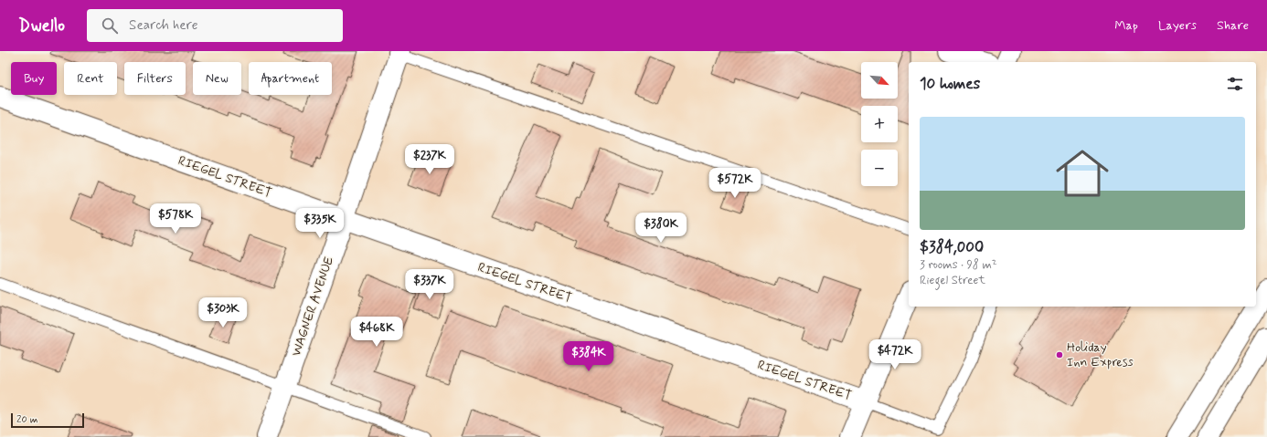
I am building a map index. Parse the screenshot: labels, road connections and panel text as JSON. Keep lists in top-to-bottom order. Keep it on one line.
{"streets":{"main road":["RIEGEL STREET","WAGNER AVENUE"]},"crossings":[["RIEGEL STREET","WAGNER AVENUE"]],"places":["Holiday Inn Express"],"scale_bar":"20 m","north":"bottom right","page":{"header":"Dwello","search":"Search here","nav":["Map","Layers","Share"],"map_buttons":["+","−"],"chip":["Buy","Rent","Filters","New","Apartment"],"heading":"10 homes","list":[{"name":"$384,000","note":"3 rooms · 98 m² · Riegel Street"}],"price":["$237K","$572K","$578K","$335K","$380K","$337K","$303K","$468K","$472K","$384K"],"scale":"20 m"}}
